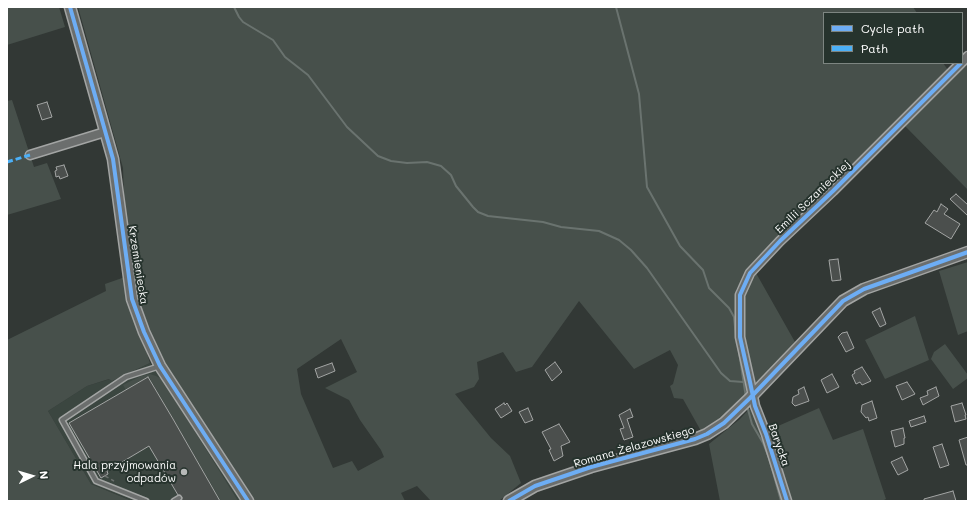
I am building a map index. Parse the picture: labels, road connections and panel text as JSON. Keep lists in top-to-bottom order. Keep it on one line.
{"streets":{"street":["Emilii Sczanieckiej","Krzemieniecka","Barycka","Romana Żelazowskiego"]},"crossings":[["Emilii Sczanieckiej","Barycka"],["Emilii Sczanieckiej","Romana Żelazowskiego"],["Barycka","Romana Żelazowskiego"]],"places":["Hala przyjmowania odpadów"],"legend":["Cycle path","Path"],"north":"right"}
